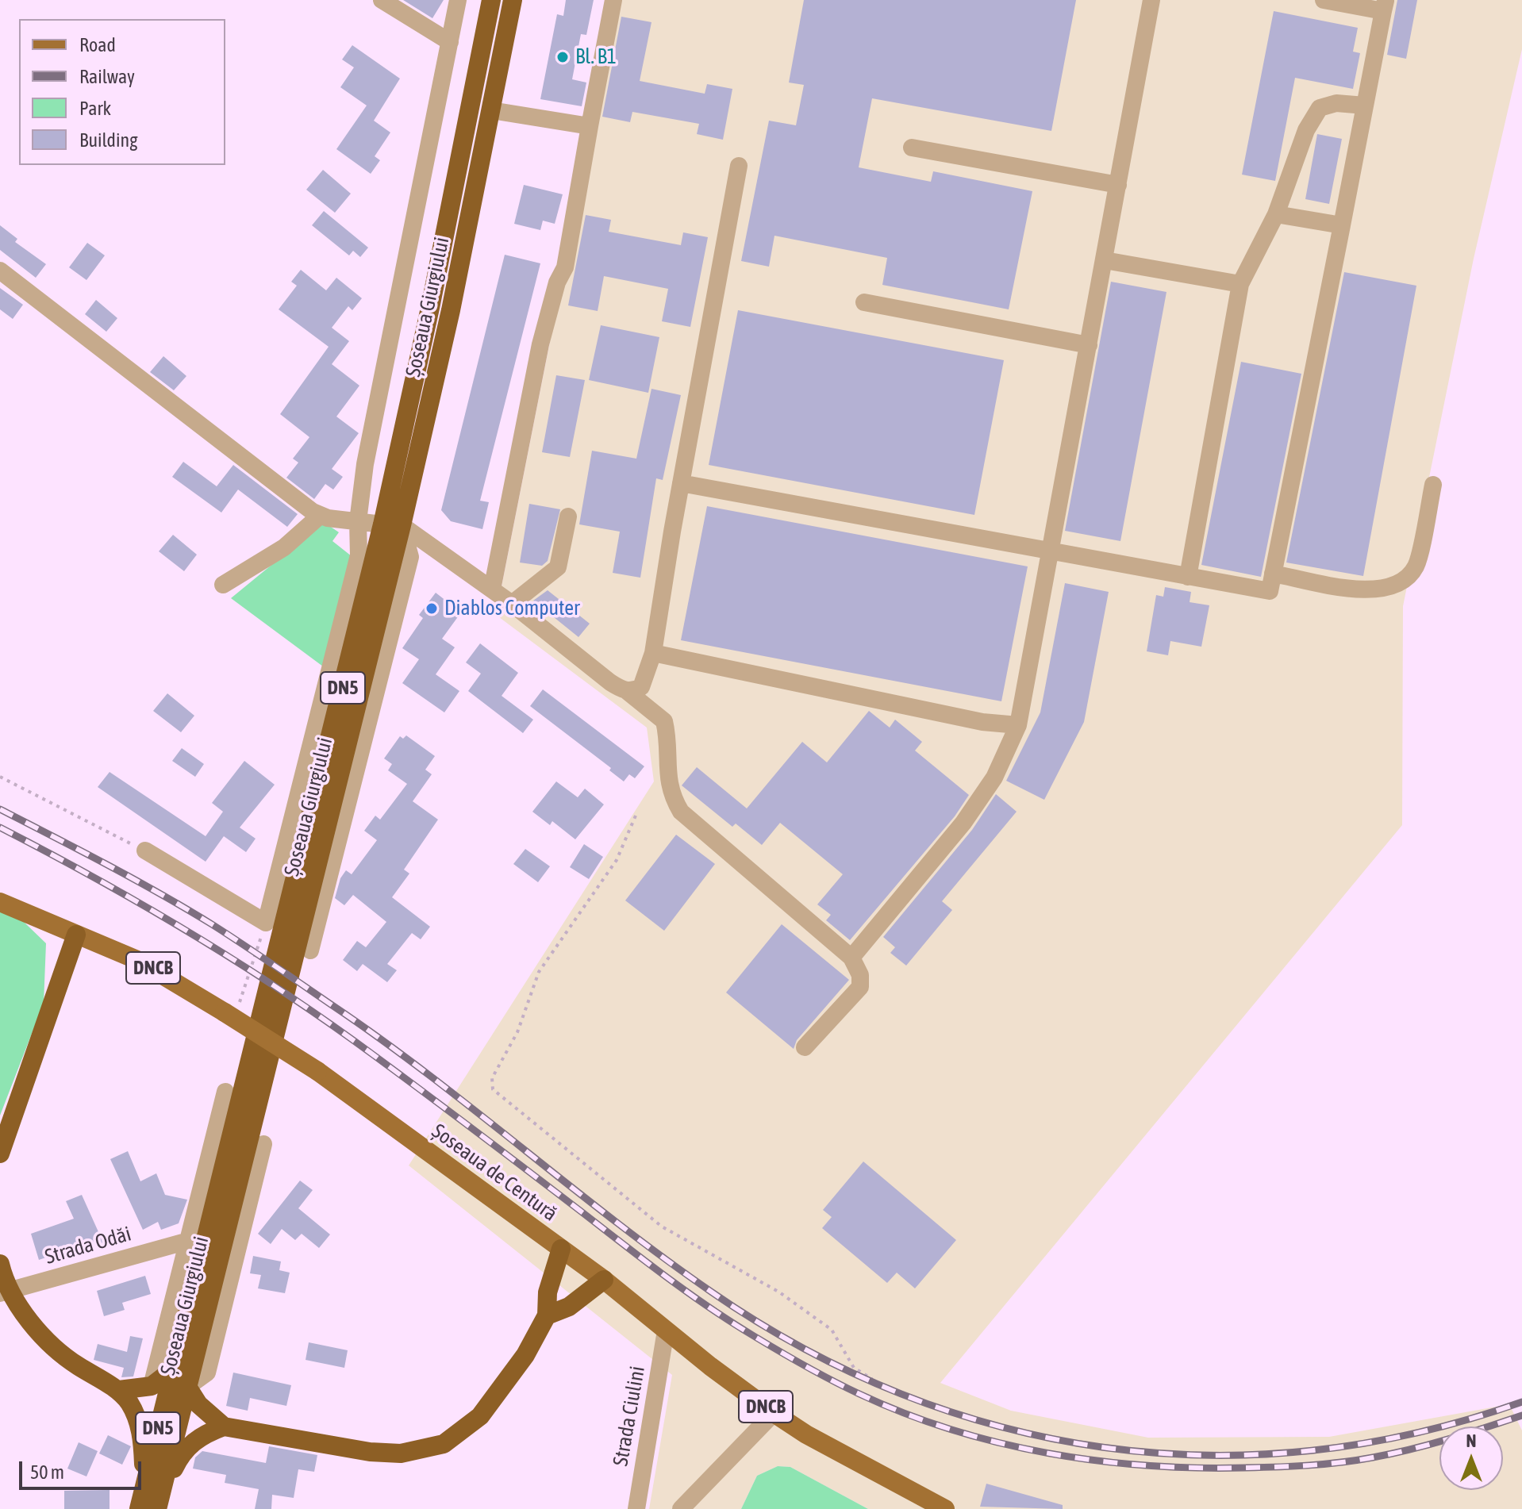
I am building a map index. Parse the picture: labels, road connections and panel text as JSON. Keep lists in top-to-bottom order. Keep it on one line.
{"streets":{"highway":["Șoseaua Giurgiului","DN5"],"main road":["DNCB","Șoseaua de Centură"],"street":["Strada Odăi","Strada Ciulini"]},"crossings":[["Șoseaua Giurgiului","Strada Odăi"],["Șoseaua de Centură","Strada Ciulini"]],"places":["Bl. B1","Diablos Computer"],"legend":["Road","Railway","Park","Building"],"scale_bar":"50 m","north":"top"}
